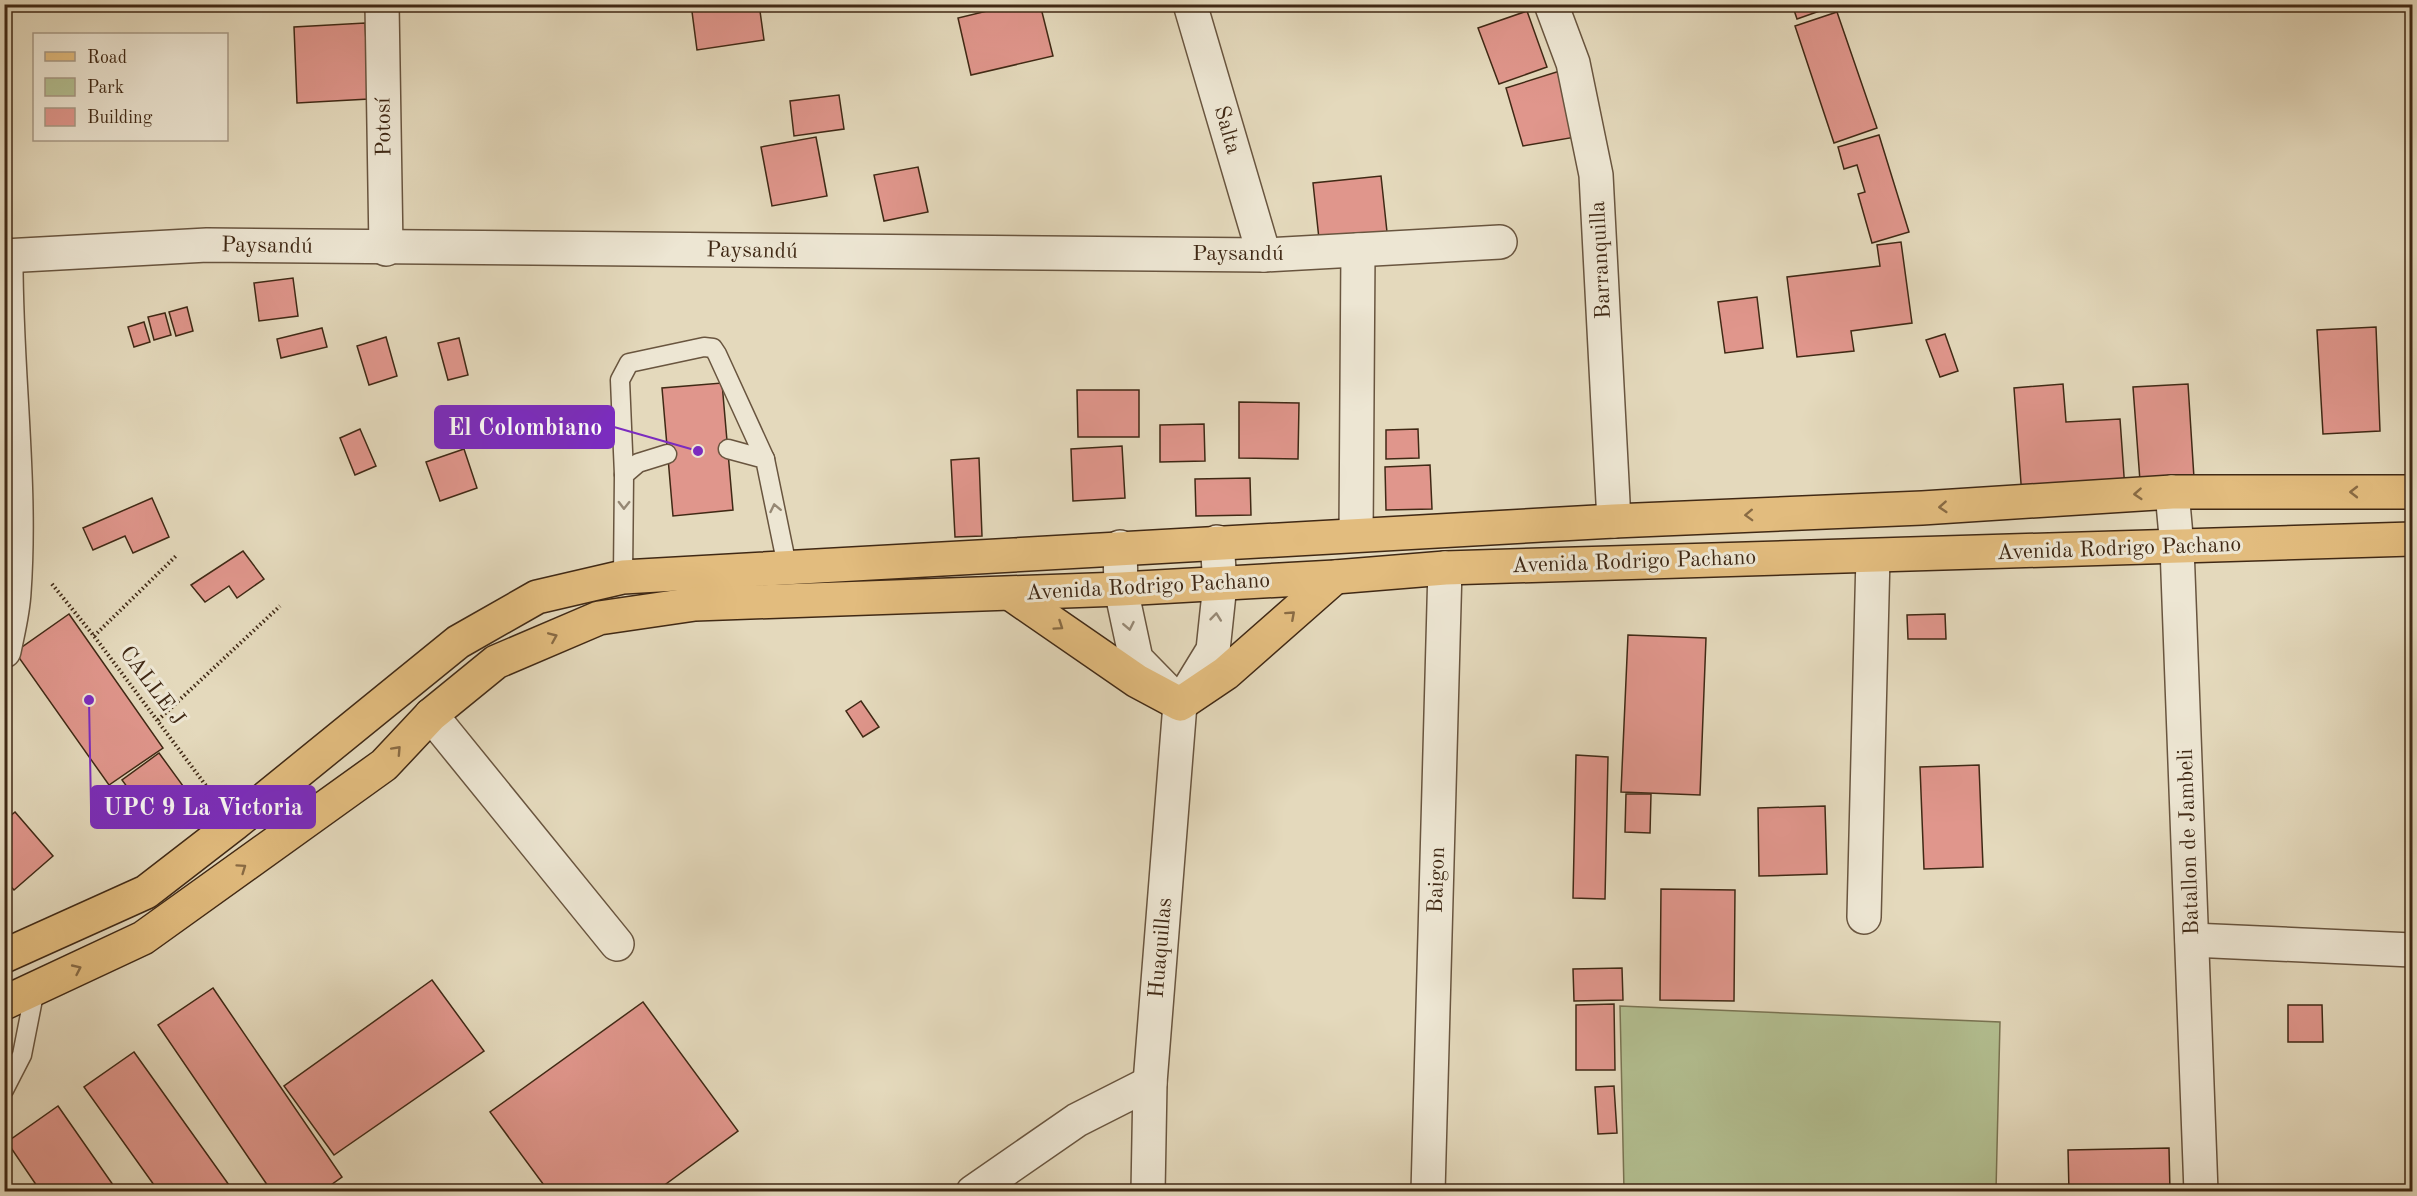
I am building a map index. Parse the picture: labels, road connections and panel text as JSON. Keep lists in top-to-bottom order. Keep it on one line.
{"streets":{"main road":["Avenida Rodrigo Pachano"],"street":["Potosí","Salta","Paysandú","Barranquilla","Batallon de Jambeli","Baigon","Huaquillas"],"path":["CALLE J"]},"crossings":[["Potosí","Paysandú"],["Salta","Paysandú"],["Barranquilla","Avenida Rodrigo Pachano"],["Avenida Rodrigo Pachano","CALLE J"],["Avenida Rodrigo Pachano","Batallon de Jambeli"],["Avenida Rodrigo Pachano","Baigon"]],"places":["El Colombiano","UPC 9 La Victoria"],"legend":["Road","Park","Building"]}
